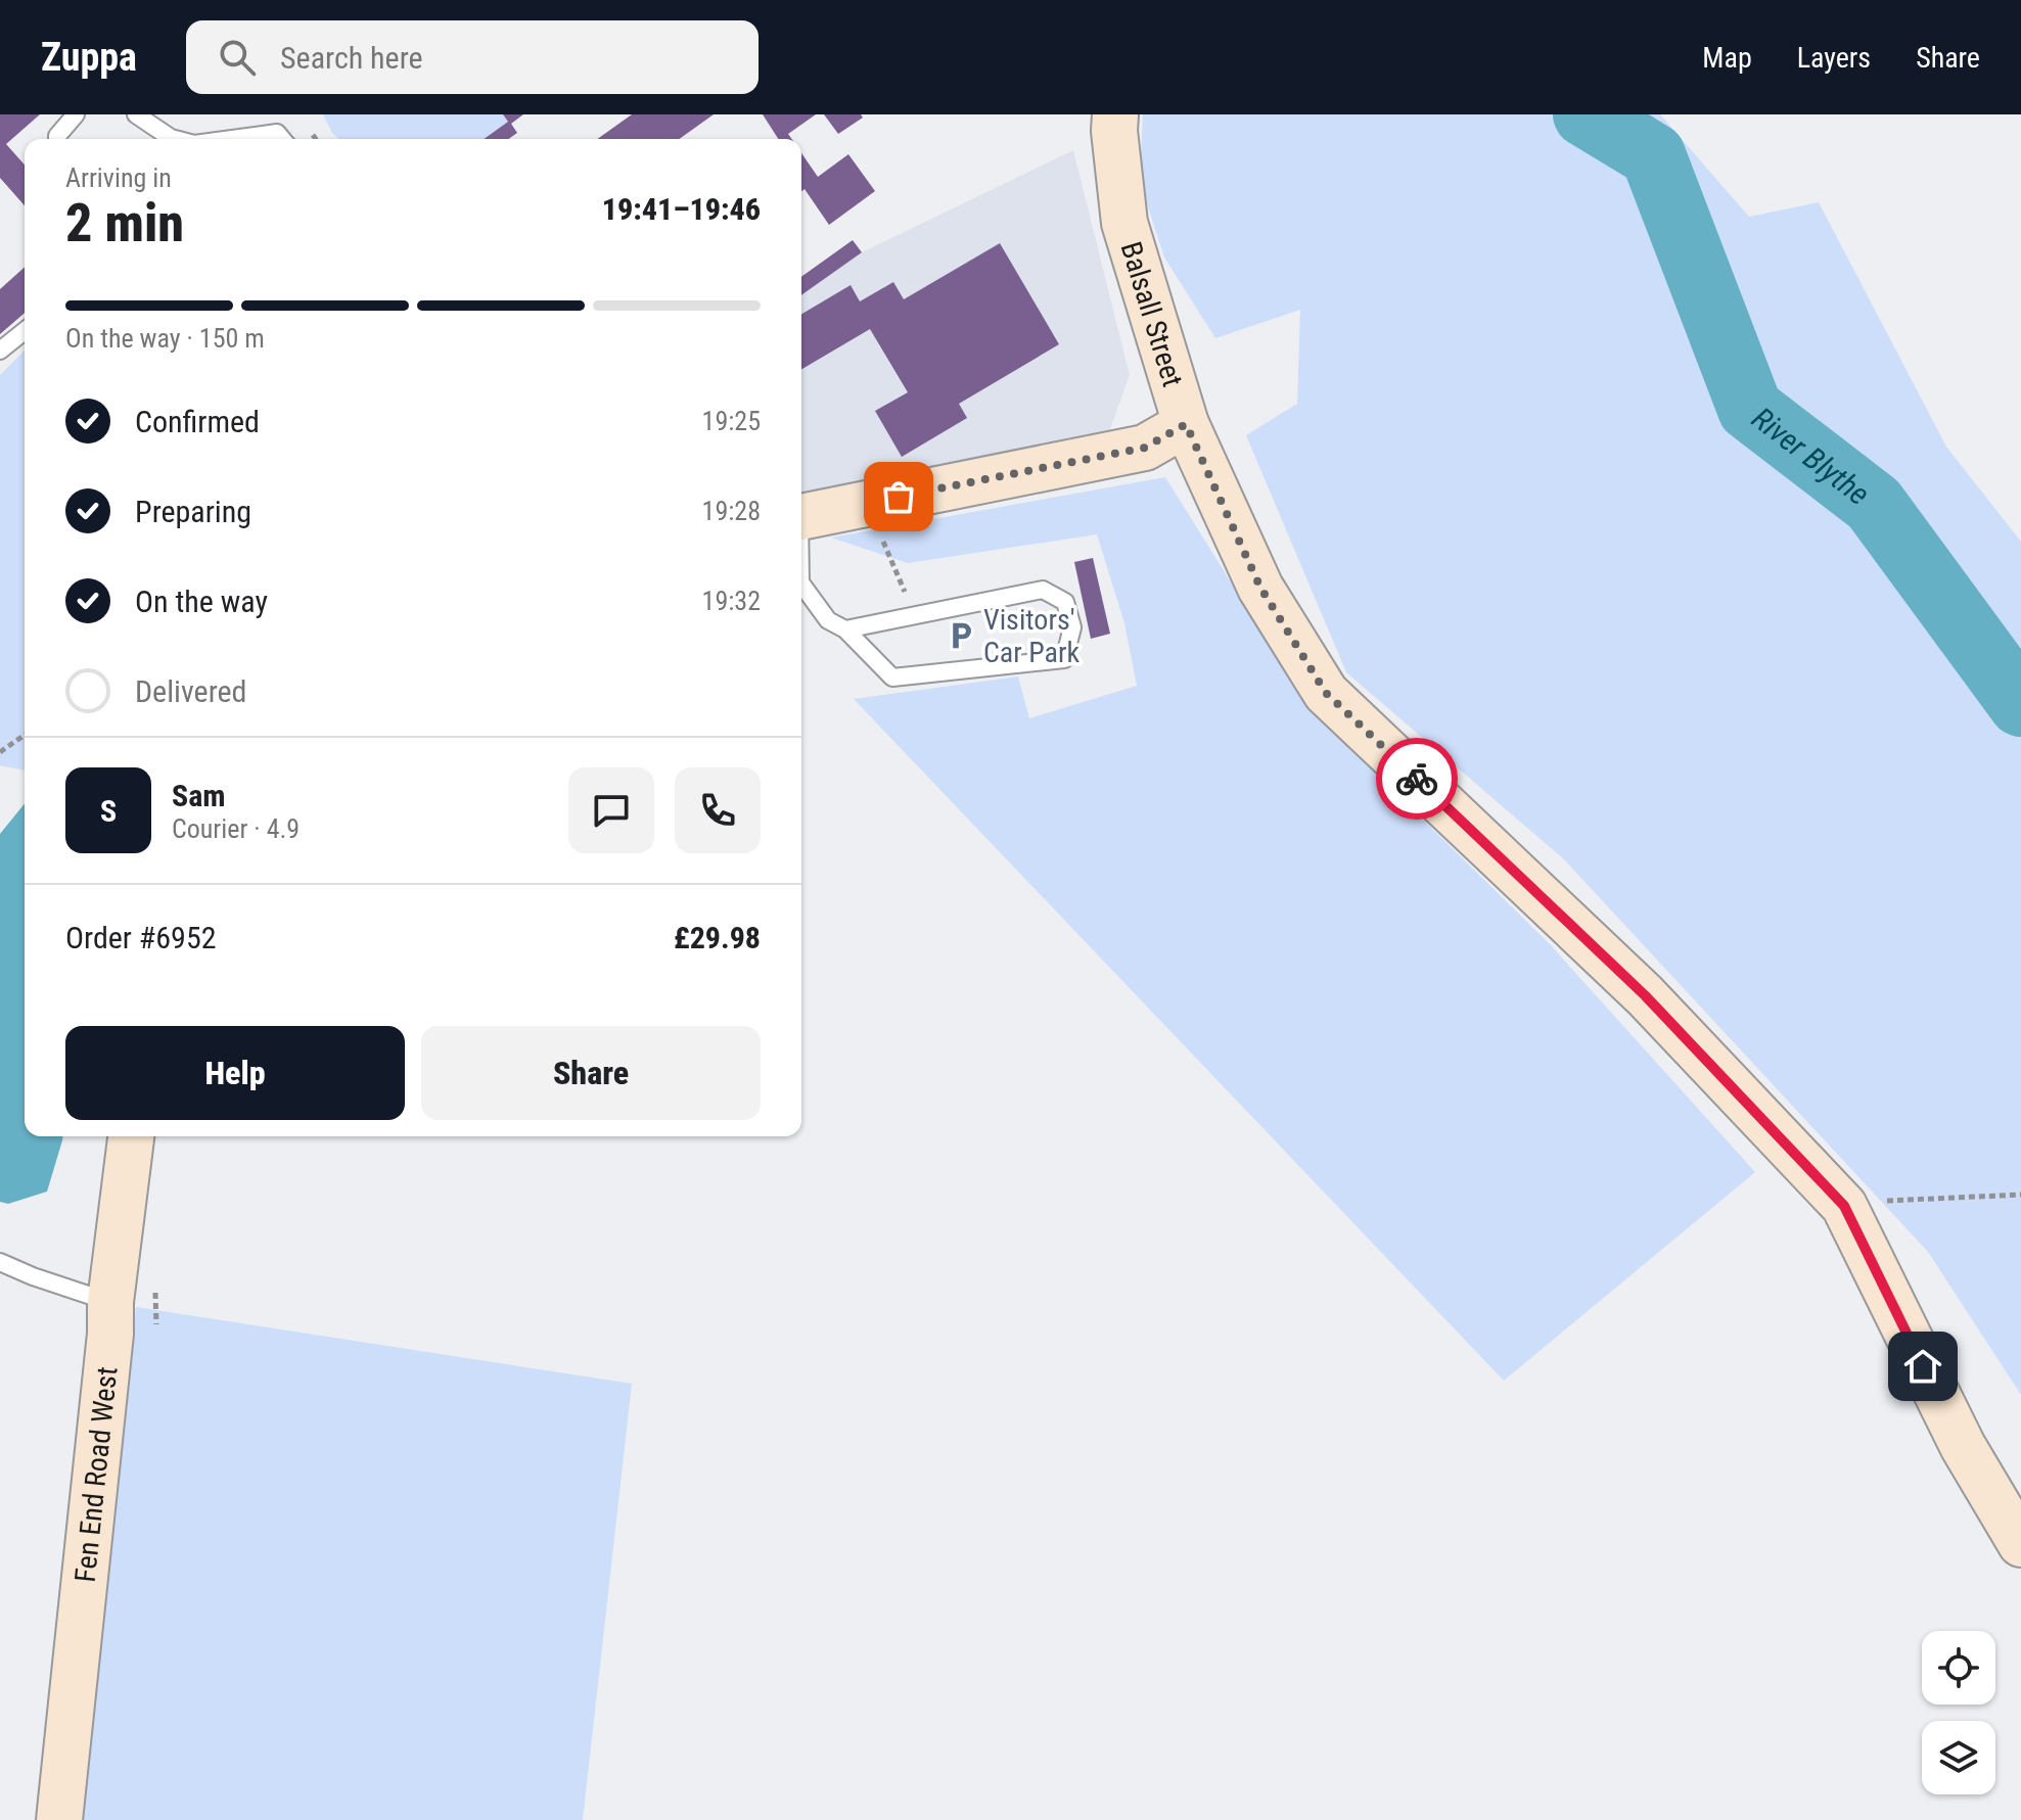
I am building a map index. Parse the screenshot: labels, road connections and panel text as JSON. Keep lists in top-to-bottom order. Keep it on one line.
{"streets":{"main road":["Balsall Street","Fen End Road West"]},"water":["River Blythe"],"places":{"parking":["Visitors' Car Park"]},"page":{"header":"Zuppa","search":"Search here","nav":["Map","Layers","Share"],"heading":["2 min","Arriving in","19:41–19:46"],"panel":["Sam","Courier · 4.9","Order #6952","£29.98"],"bar":"On the way · 150 m","list":[["Confirmed","19:25"],["Preparing","19:28"],["On the way","19:32"],"Delivered"],"round":"S","buttons":["Help","Share"]}}
